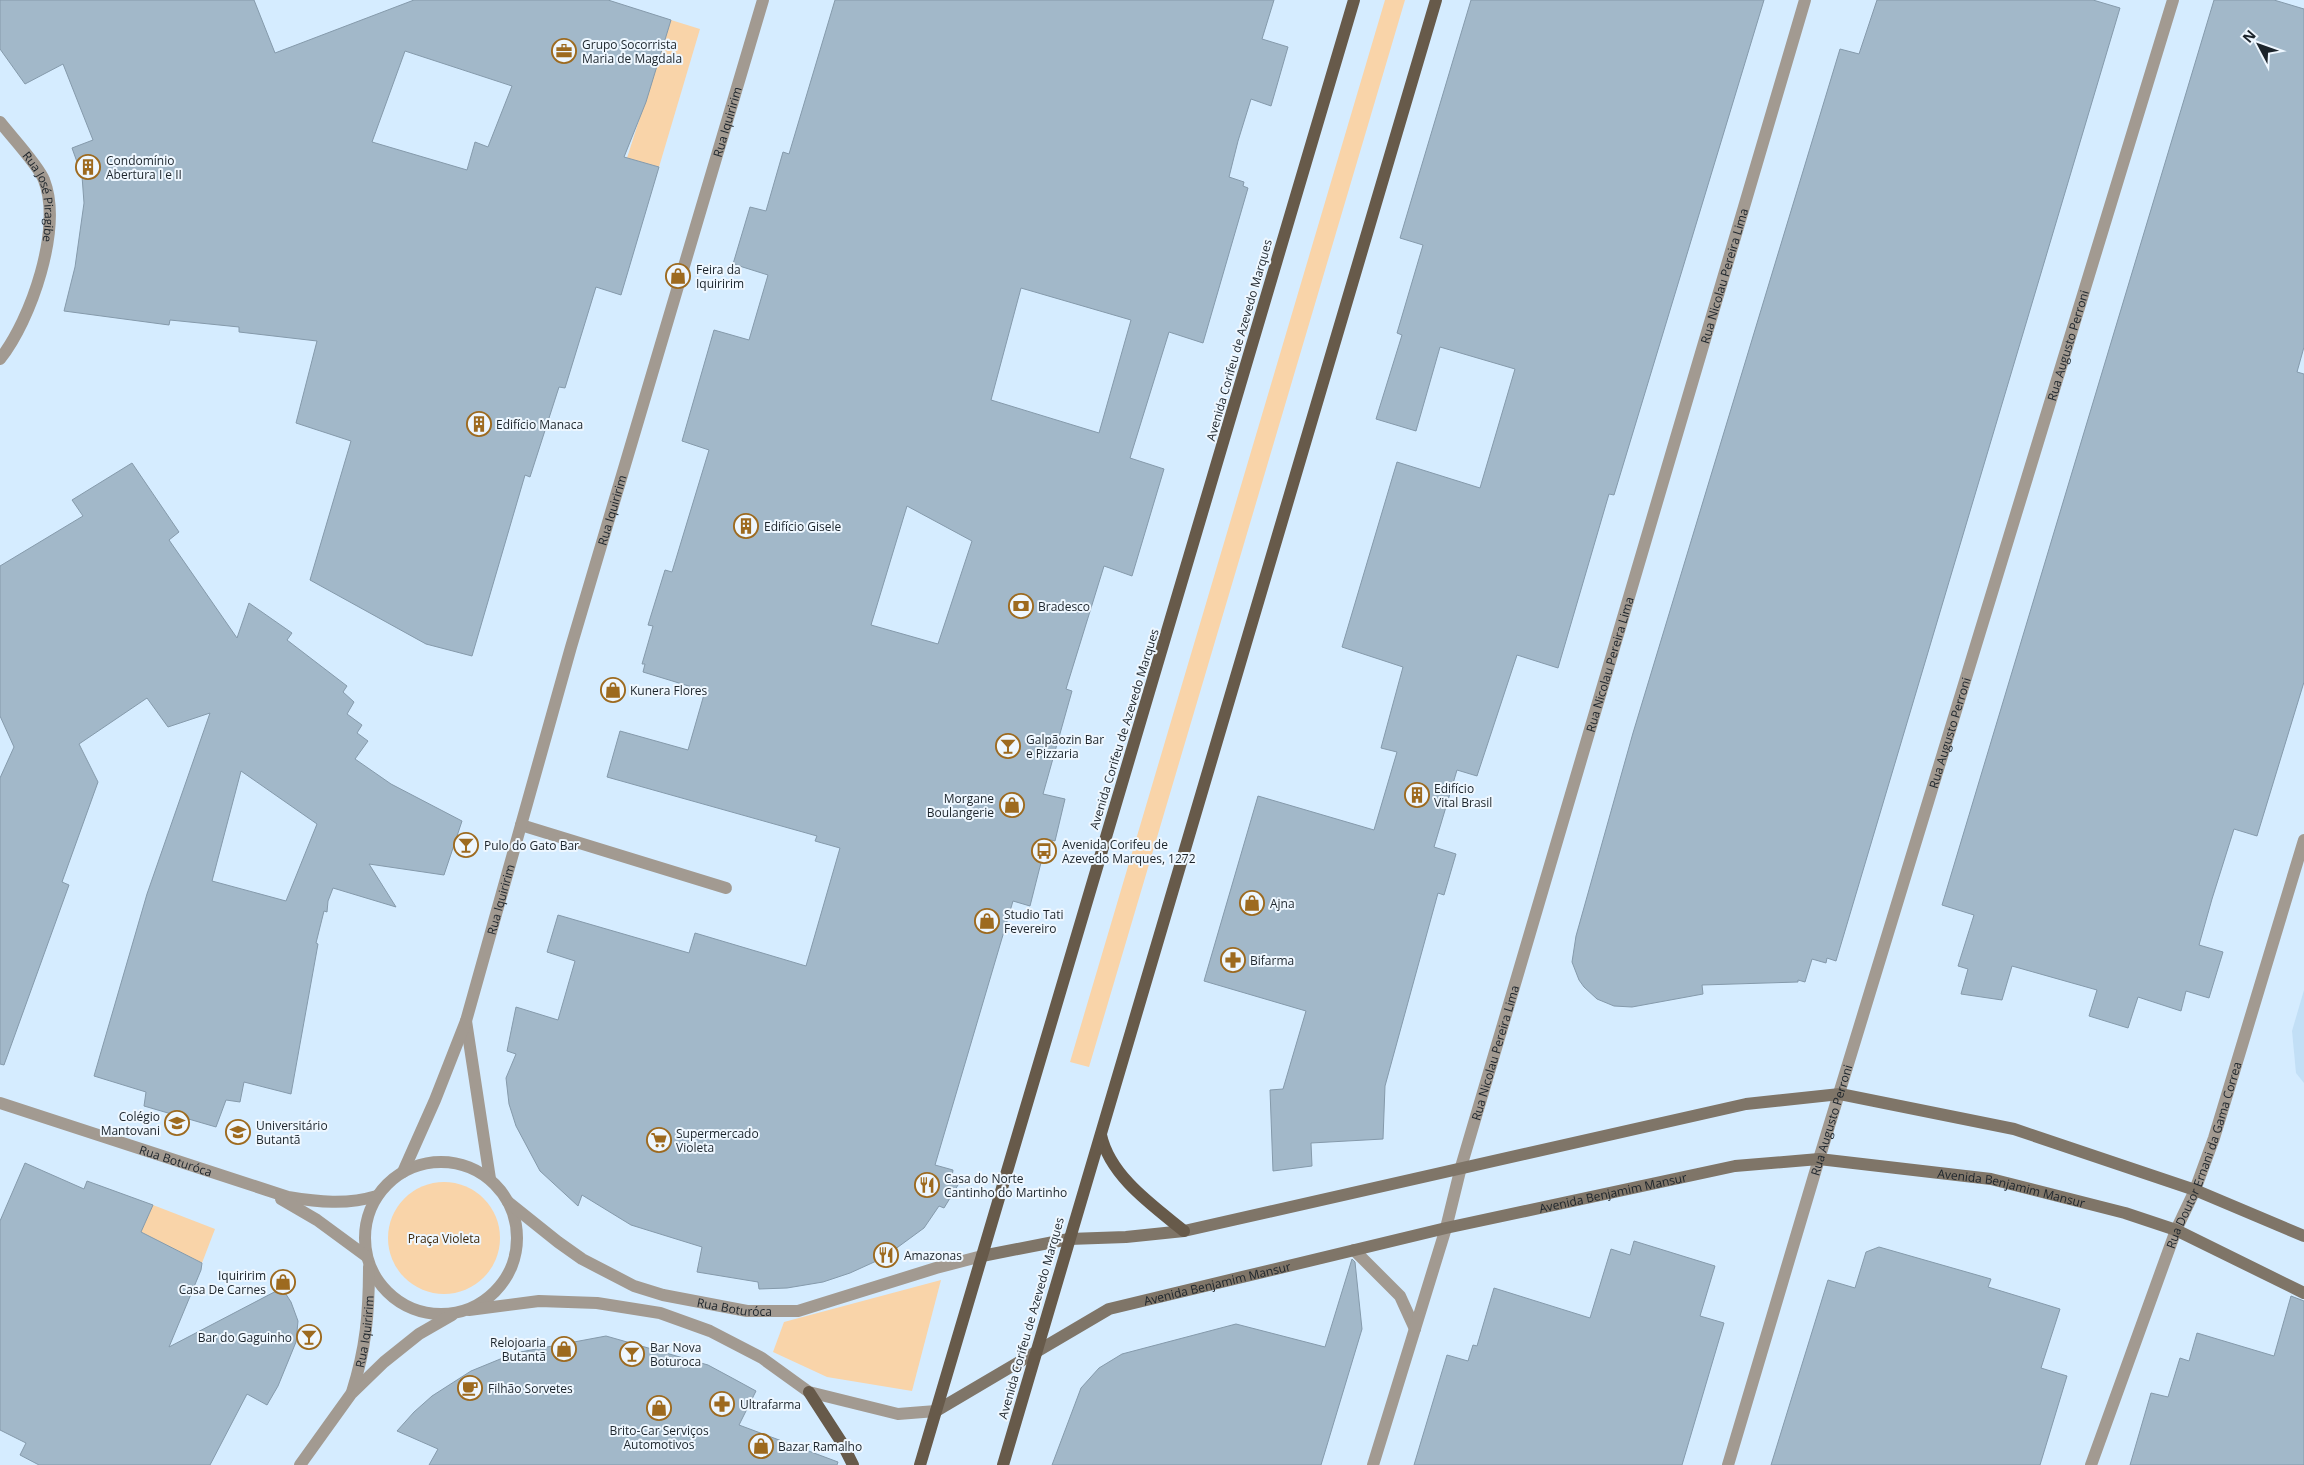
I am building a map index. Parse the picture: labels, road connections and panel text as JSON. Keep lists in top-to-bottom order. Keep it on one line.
{"streets":{"main road":["Avenida Corifeu de Azevedo Marques","Avenida Benjamim Mansur"],"street":["Rua Iquiririm","Rua José Piragibe","Rua Nicolau Pereira Lima","Rua Augusto Perroni","Rua Doutor Ernani da Gama Correa","Rua Boturóca"]},"crossings":[["Rua Iquiririm","Rua Boturóca"],["Rua Nicolau Pereira Lima","Avenida Benjamim Mansur"],["Avenida Corifeu de Azevedo Marques","Rua Boturóca"],["Avenida Corifeu de Azevedo Marques","Avenida Benjamim Mansur"],["Rua Augusto Perroni","Avenida Benjamim Mansur"],["Rua Doutor Ernani da Gama Correa","Avenida Benjamim Mansur"],["Rua Boturóca","Avenida Benjamim Mansur"]],"parks":["Praça Violeta"],"places":{"office":["Grupo Socorrista Maria de Magdala"],"building":["Condomínio Abertura I e II","Edifício Manaca","Edifício Gisele","Edifício Vital Brasil"],"shop":["Feira da Iquiririm","Kunera Flores","Morgane Boulangerie","Ajna","Studio Tati Fevereiro","Iquiririm Casa De Carnes","Relojoaria Butantã","Brito-Car Serviços Automotivos","Bazar Ramalho"],"bank":["Bradesco"],"bar":["Galpãozin Bar e Pizzaria","Pulo do Gato Bar","Bar do Gaguinho","Bar Nova Boturoca"],"bus stop":["Avenida Corifeu de Azevedo Marques, 1272"],"pharmacy":["Bifarma","Ultrafarma"],"school or university":["Colégio Mantovani","Universitário Butantã"],"supermarket":["Supermercado Violeta"],"restaurant":["Casa do Norte Cantinho do Martinho","Amazonas"],"cafe":["Filhão Sorvetes"]},"north":"top left"}
